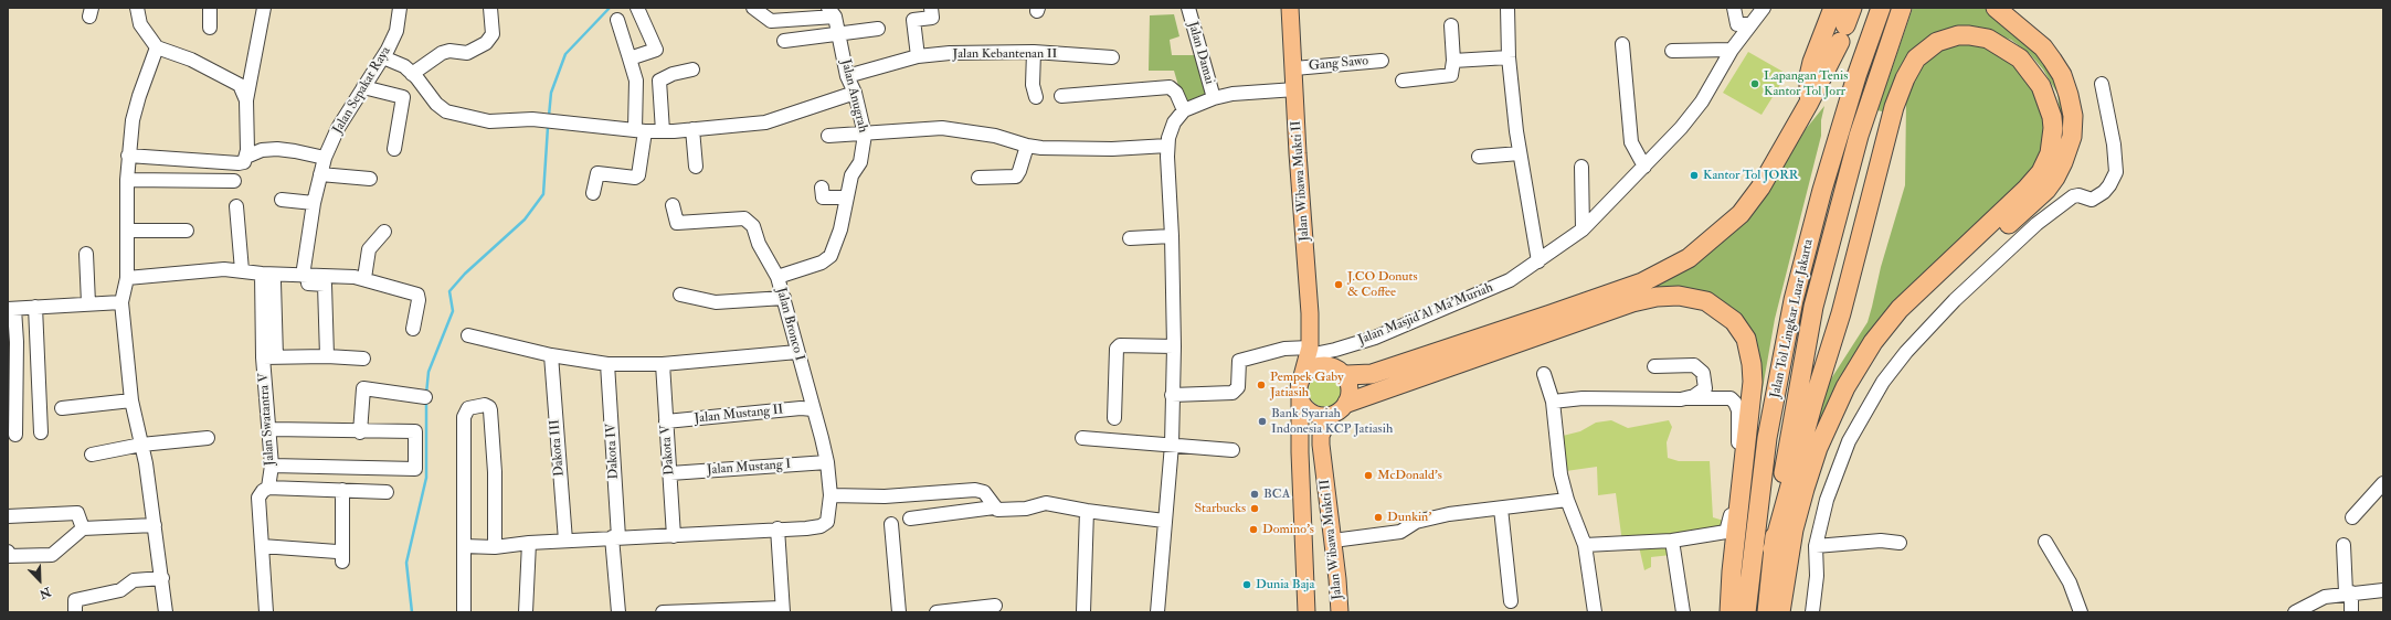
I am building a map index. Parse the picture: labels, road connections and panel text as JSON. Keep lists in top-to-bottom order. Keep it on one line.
{"streets":{"highway":["Jalan Tol Lingkar Luar Jakarta"],"main road":["Jalan Wibawa Mukti II"],"street":["Jalan Damai","Jalan Kebantenan II","Gang Sawo","Jalan Sepakat Raya","Jalan Anugrah","Jalan Masjid Al Ma'Muriah","Jalan Bronco I","Jalan Mustang II","Jalan Swatantra V","Dakota III","Dakota V","Dakota IV","Jalan Mustang I"]},"crossings":[["Jalan Kebantenan II","Jalan Anugrah"],["Gang Sawo","Jalan Wibawa Mukti II"],["Jalan Anugrah","Jalan Bronco I"],["Jalan Wibawa Mukti II","Jalan Masjid Al Ma'Muriah"],["Jalan Bronco I","Jalan Mustang II"],["Jalan Bronco I","Jalan Mustang I"],["Jalan Mustang II","Dakota V"],["Dakota V","Jalan Mustang I"]],"places":["Lapangan Tenis Kantor Tol Jorr","Kantor Tol JORR","J.CO Donuts & Coffee","Pempek Gaby Jatiasih","Bank Syariah Indonesia KCP Jatiasih","McDonald's","BCA","Starbucks","Dunkin'","Domino's","Dunia Baja"],"north":"bottom right"}
